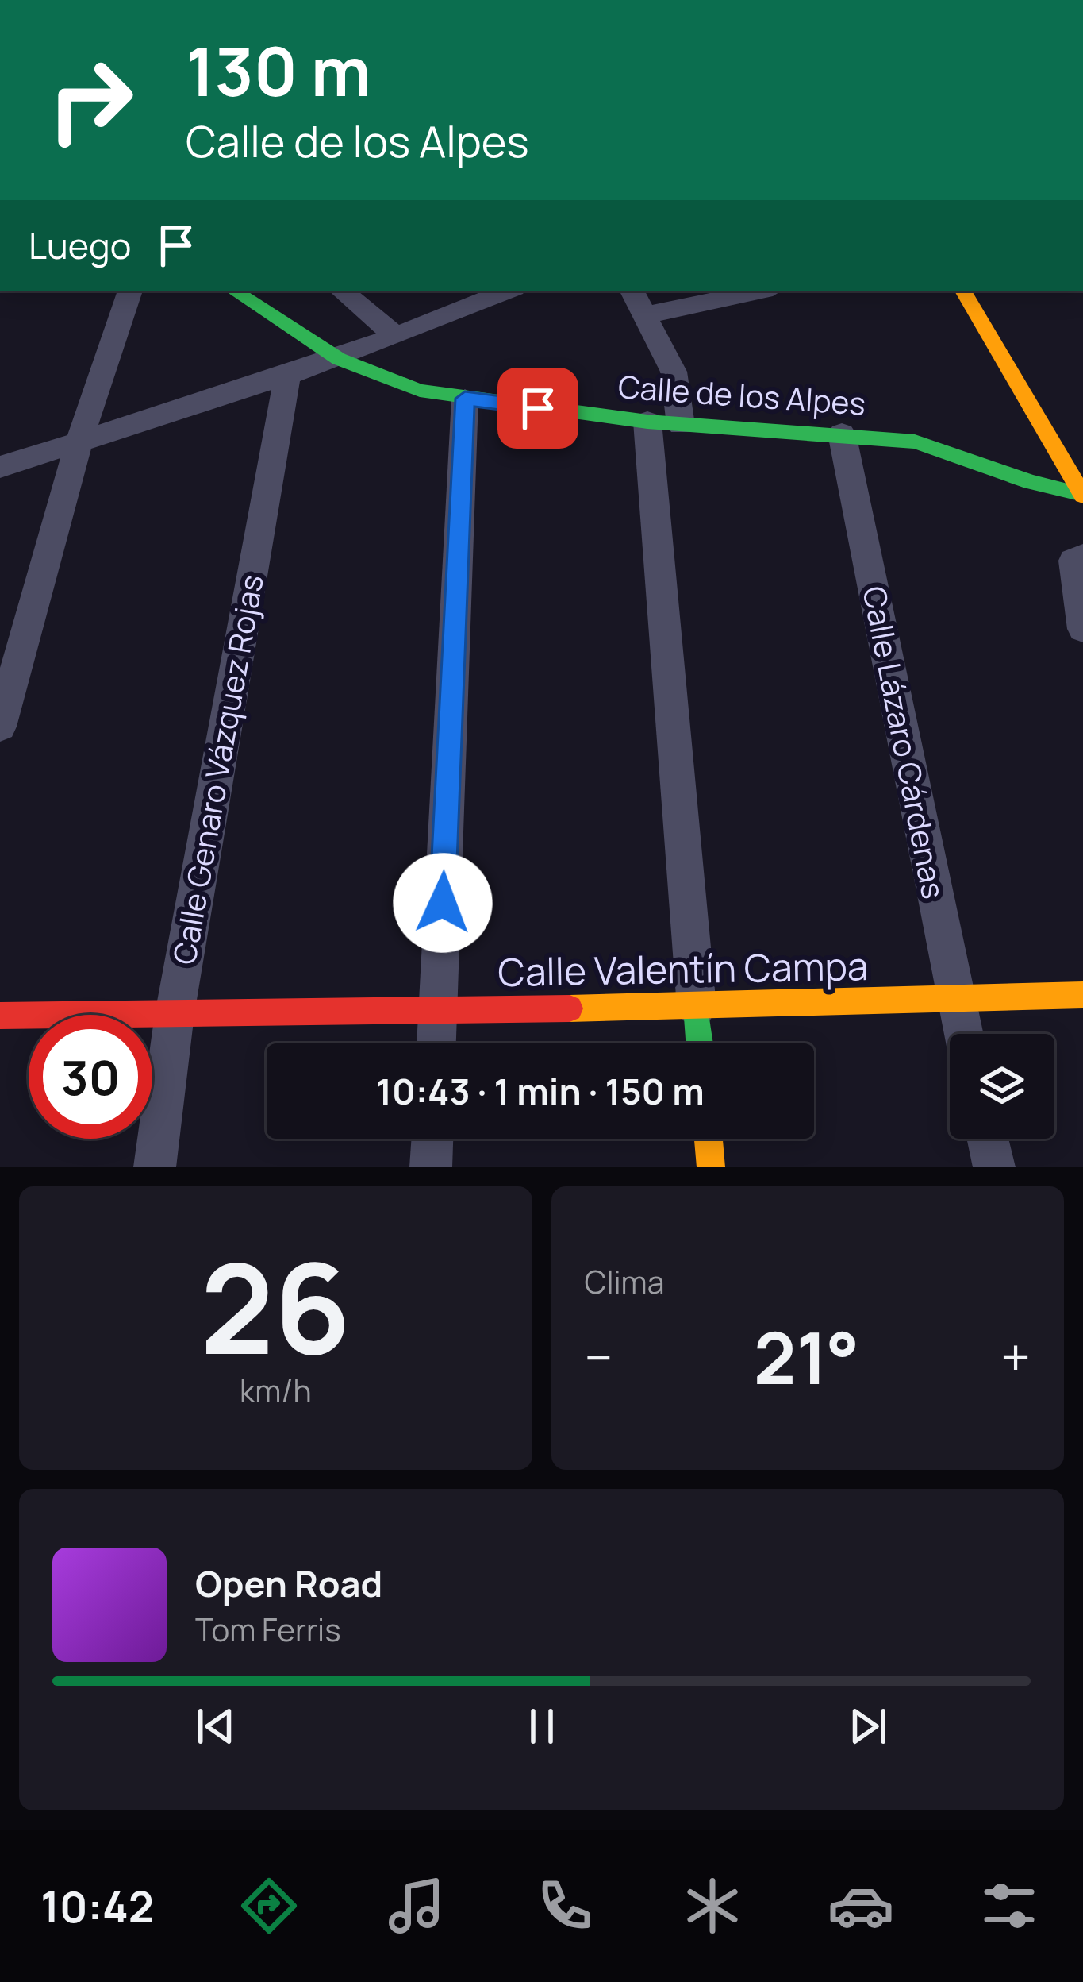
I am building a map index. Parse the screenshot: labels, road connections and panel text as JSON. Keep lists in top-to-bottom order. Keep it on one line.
{"streets":{"street":["Calle de los Alpes","Calle Lázaro Cárdenas","Calle Genaro Vázquez Rojas","Calle Valentín Campa"]},"crossings":[["Calle de los Alpes","Calle Lázaro Cárdenas"],["Calle Lázaro Cárdenas","Calle Valentín Campa"],["Calle Genaro Vázquez Rojas","Calle Valentín Campa"]],"page":{"turn":["130 m","Calle de los Alpes"],"then":"Luego","limit":"30","trip":"10:43 · 1 min · 150 m","tile":[["26","km/h"],"Clima"],"heat":["−","21°","+"],"song":["Open Road","Tom Ferris"],"tabs":"10:42"}}
